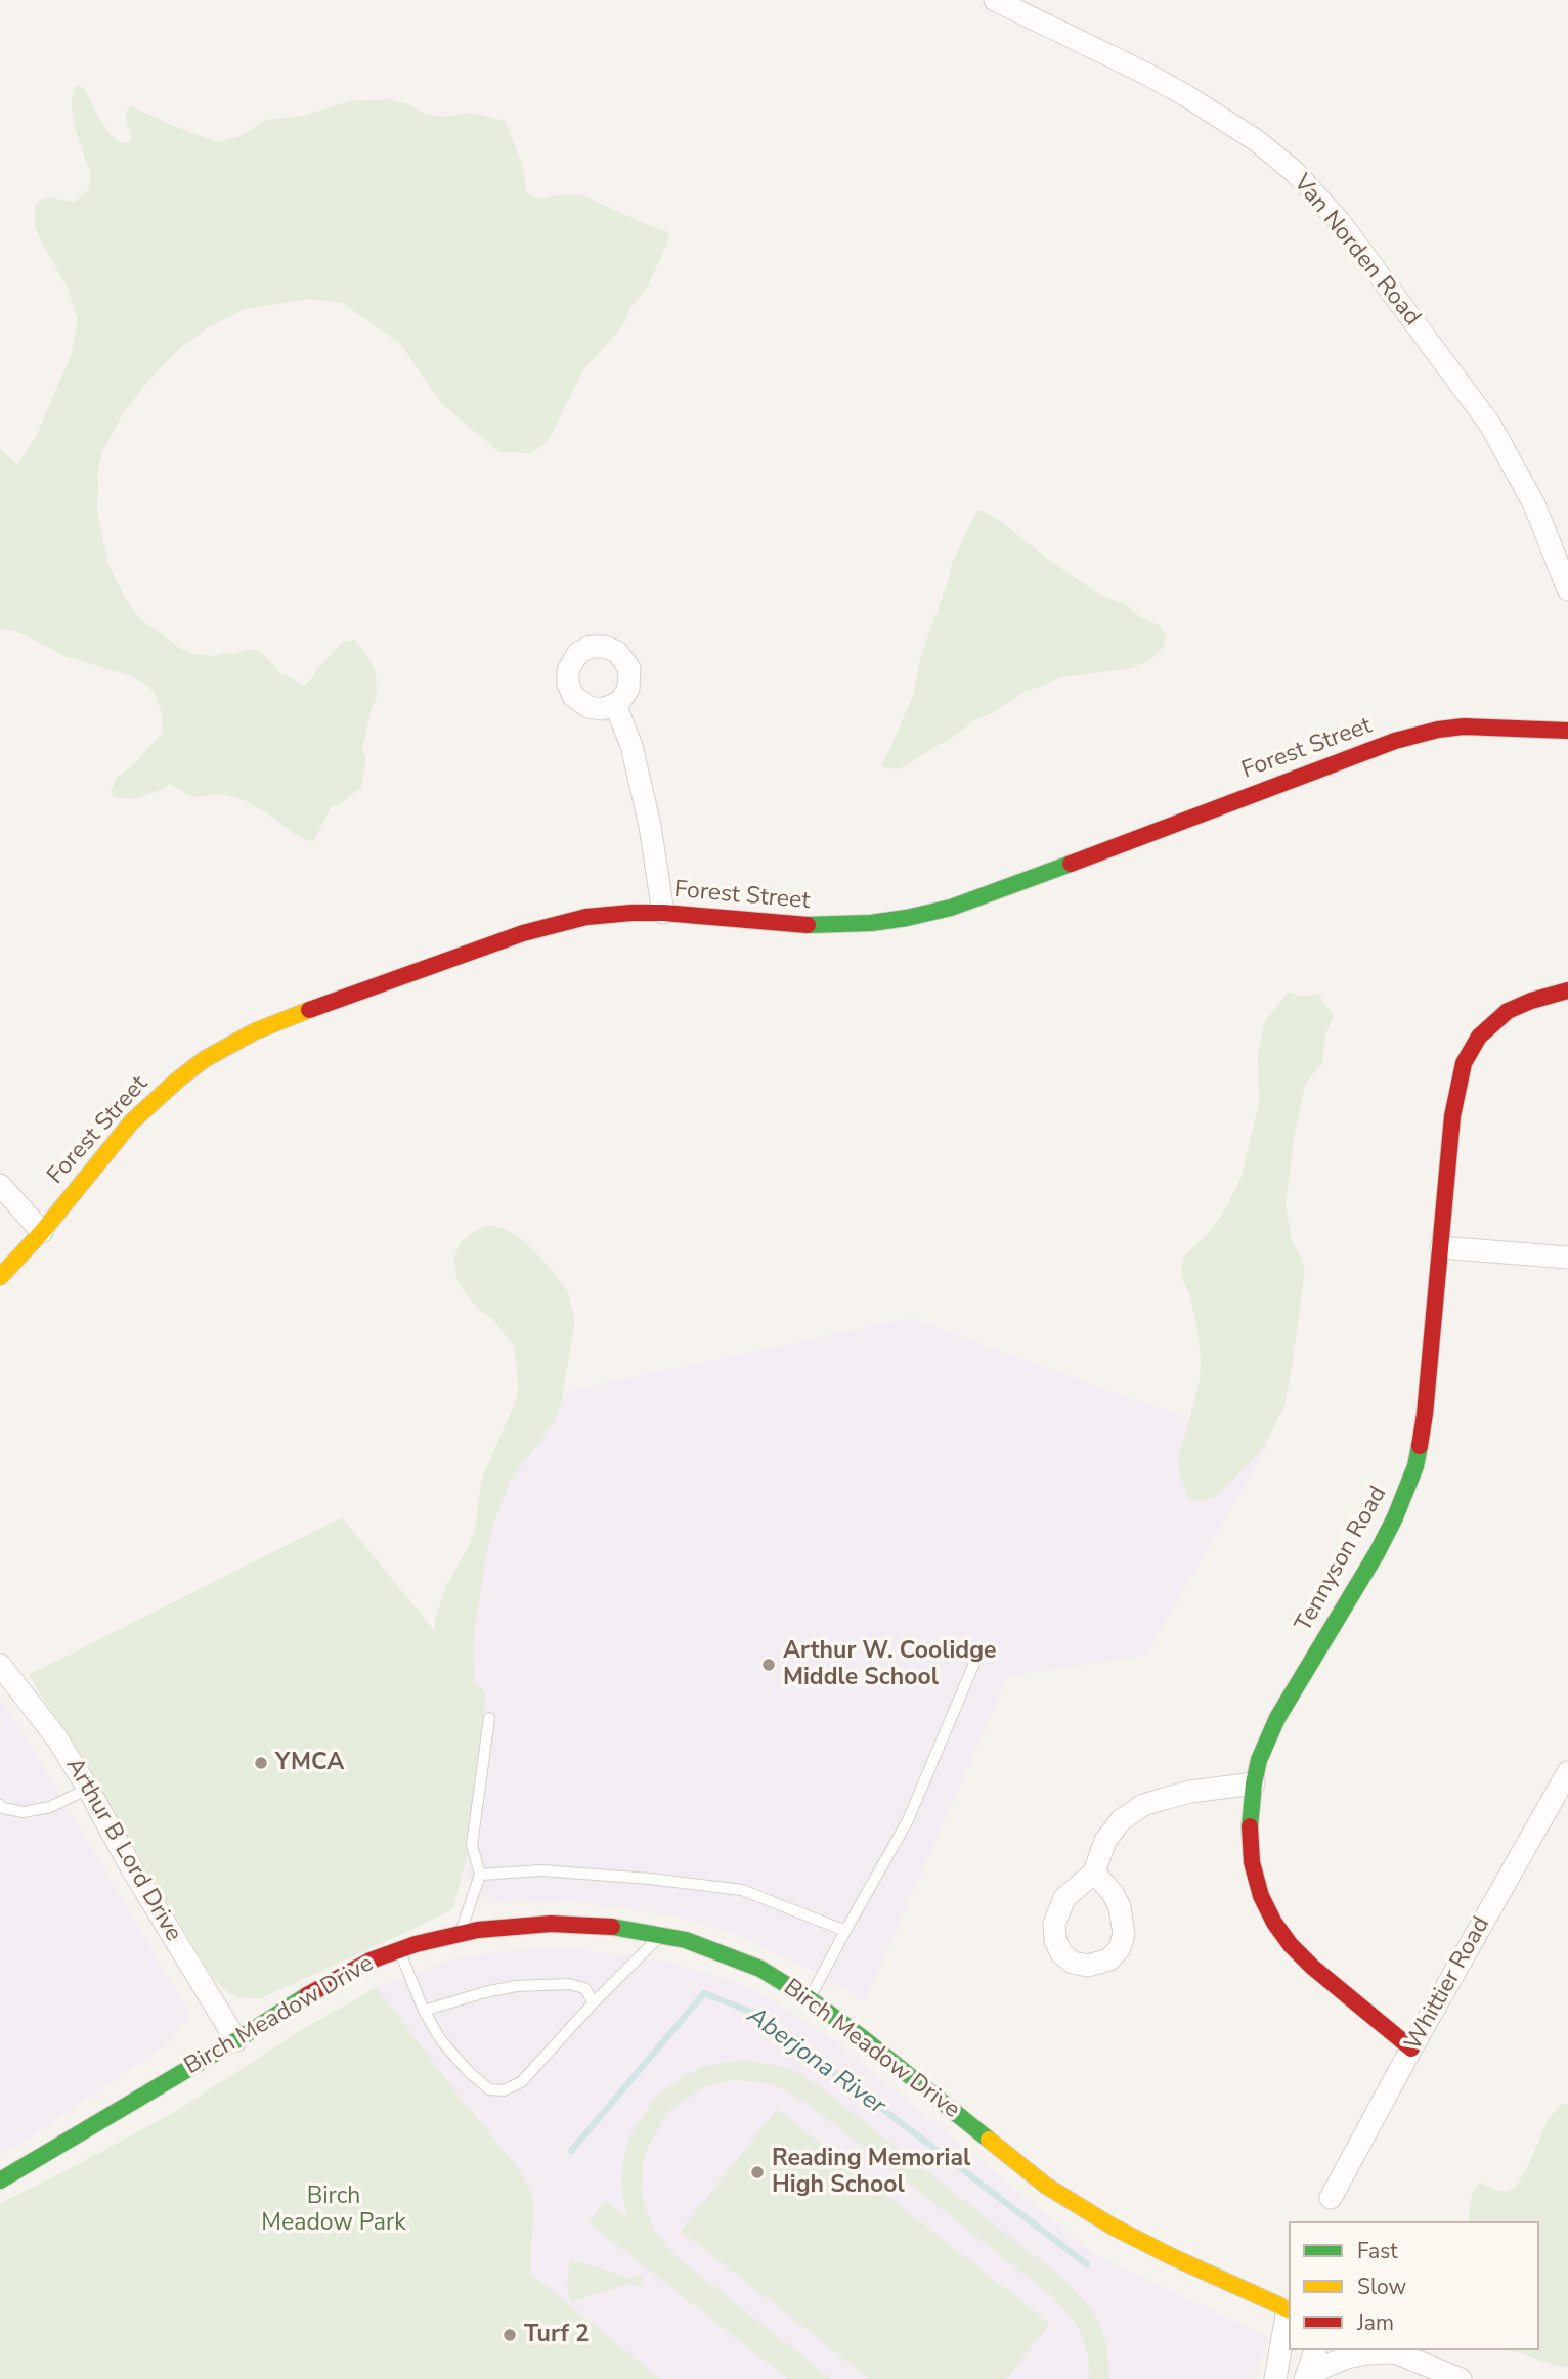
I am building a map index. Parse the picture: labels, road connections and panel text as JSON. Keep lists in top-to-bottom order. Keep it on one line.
{"streets":{"street":["Van Norden Road","Forest Street","Tennyson Road","Arthur B Lord Drive","Whittier Road","Birch Meadow Drive"]},"crossings":[["Tennyson Road","Whittier Road"],["Arthur B Lord Drive","Birch Meadow Drive"]],"water":["Aberjona River"],"parks":["Birch Meadow Park"],"places":["Arthur W. Coolidge Middle School","YMCA","Reading Memorial High School","Turf 2"],"legend":["Fast","Slow","Jam"]}
